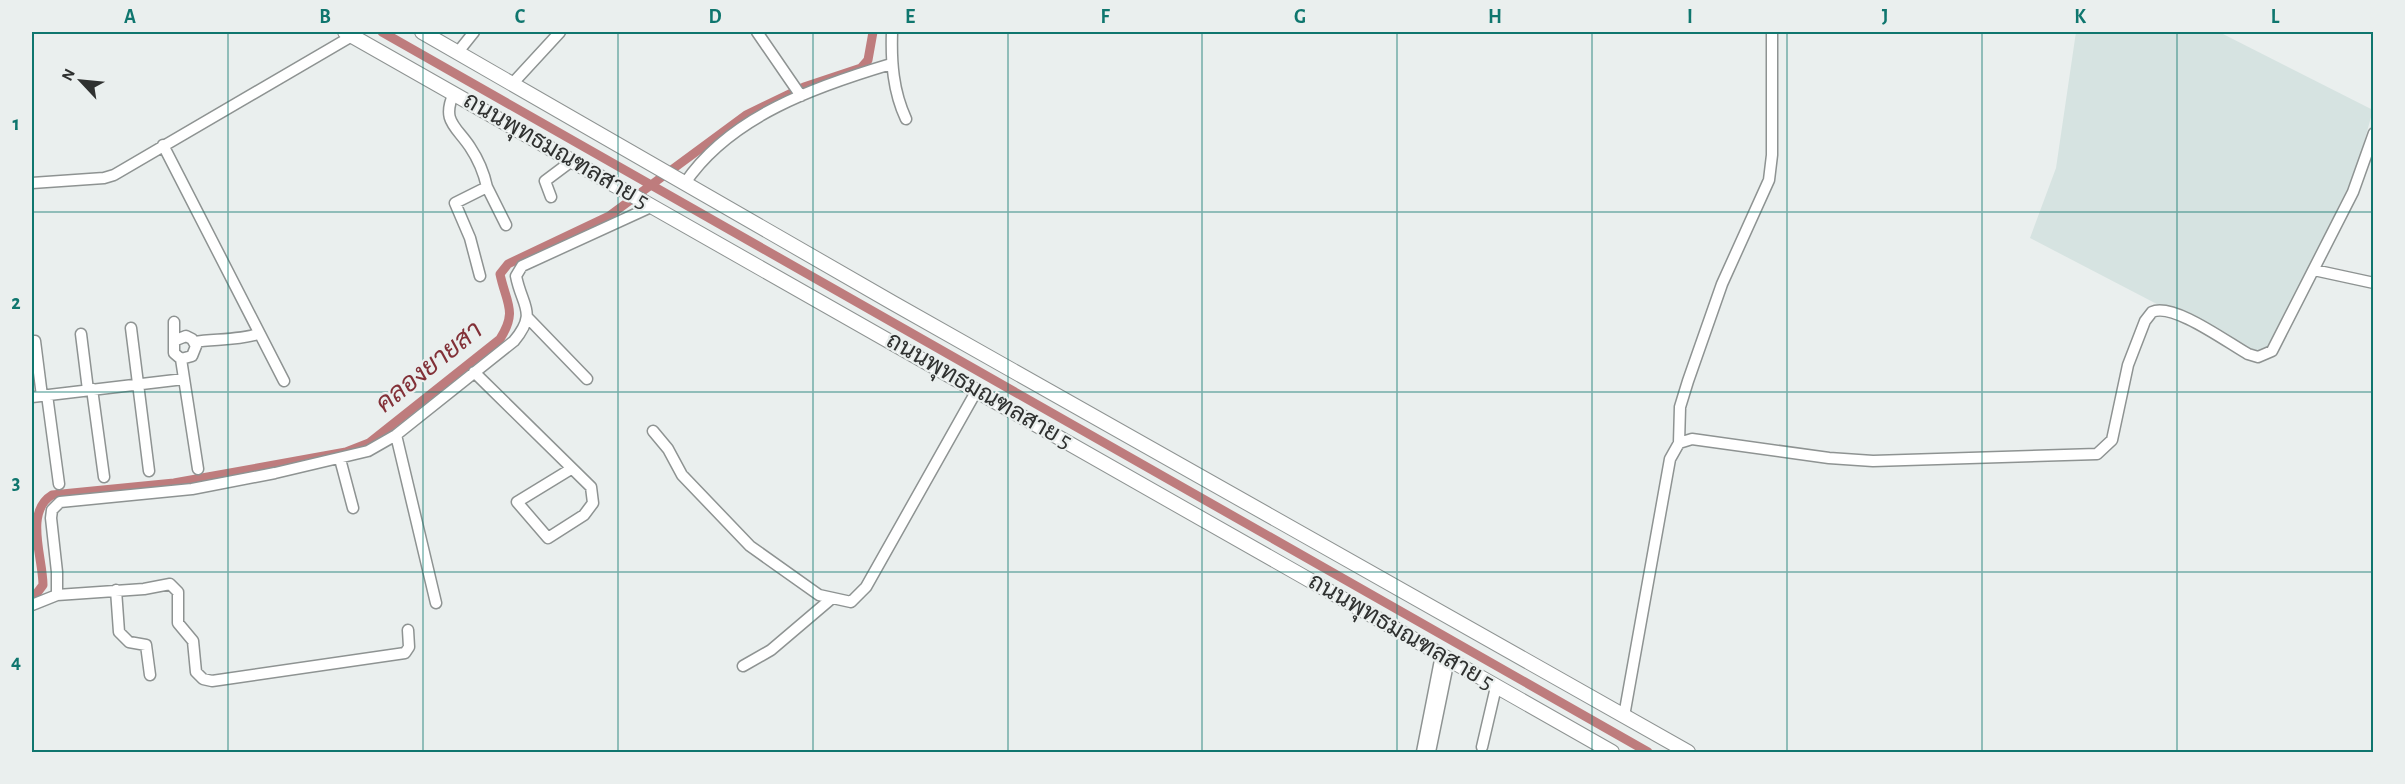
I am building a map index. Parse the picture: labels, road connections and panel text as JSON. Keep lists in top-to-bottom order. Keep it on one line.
{"streets":{"main road":["ถนนพุทธมณฑลสาย 5"]},"water":["คลองยายสา"],"north":"top left","grid":{"columns":["A","B","C","D","E","F","G","H","I","J","K","L"],"rows":["1","2","3","4"]}}
